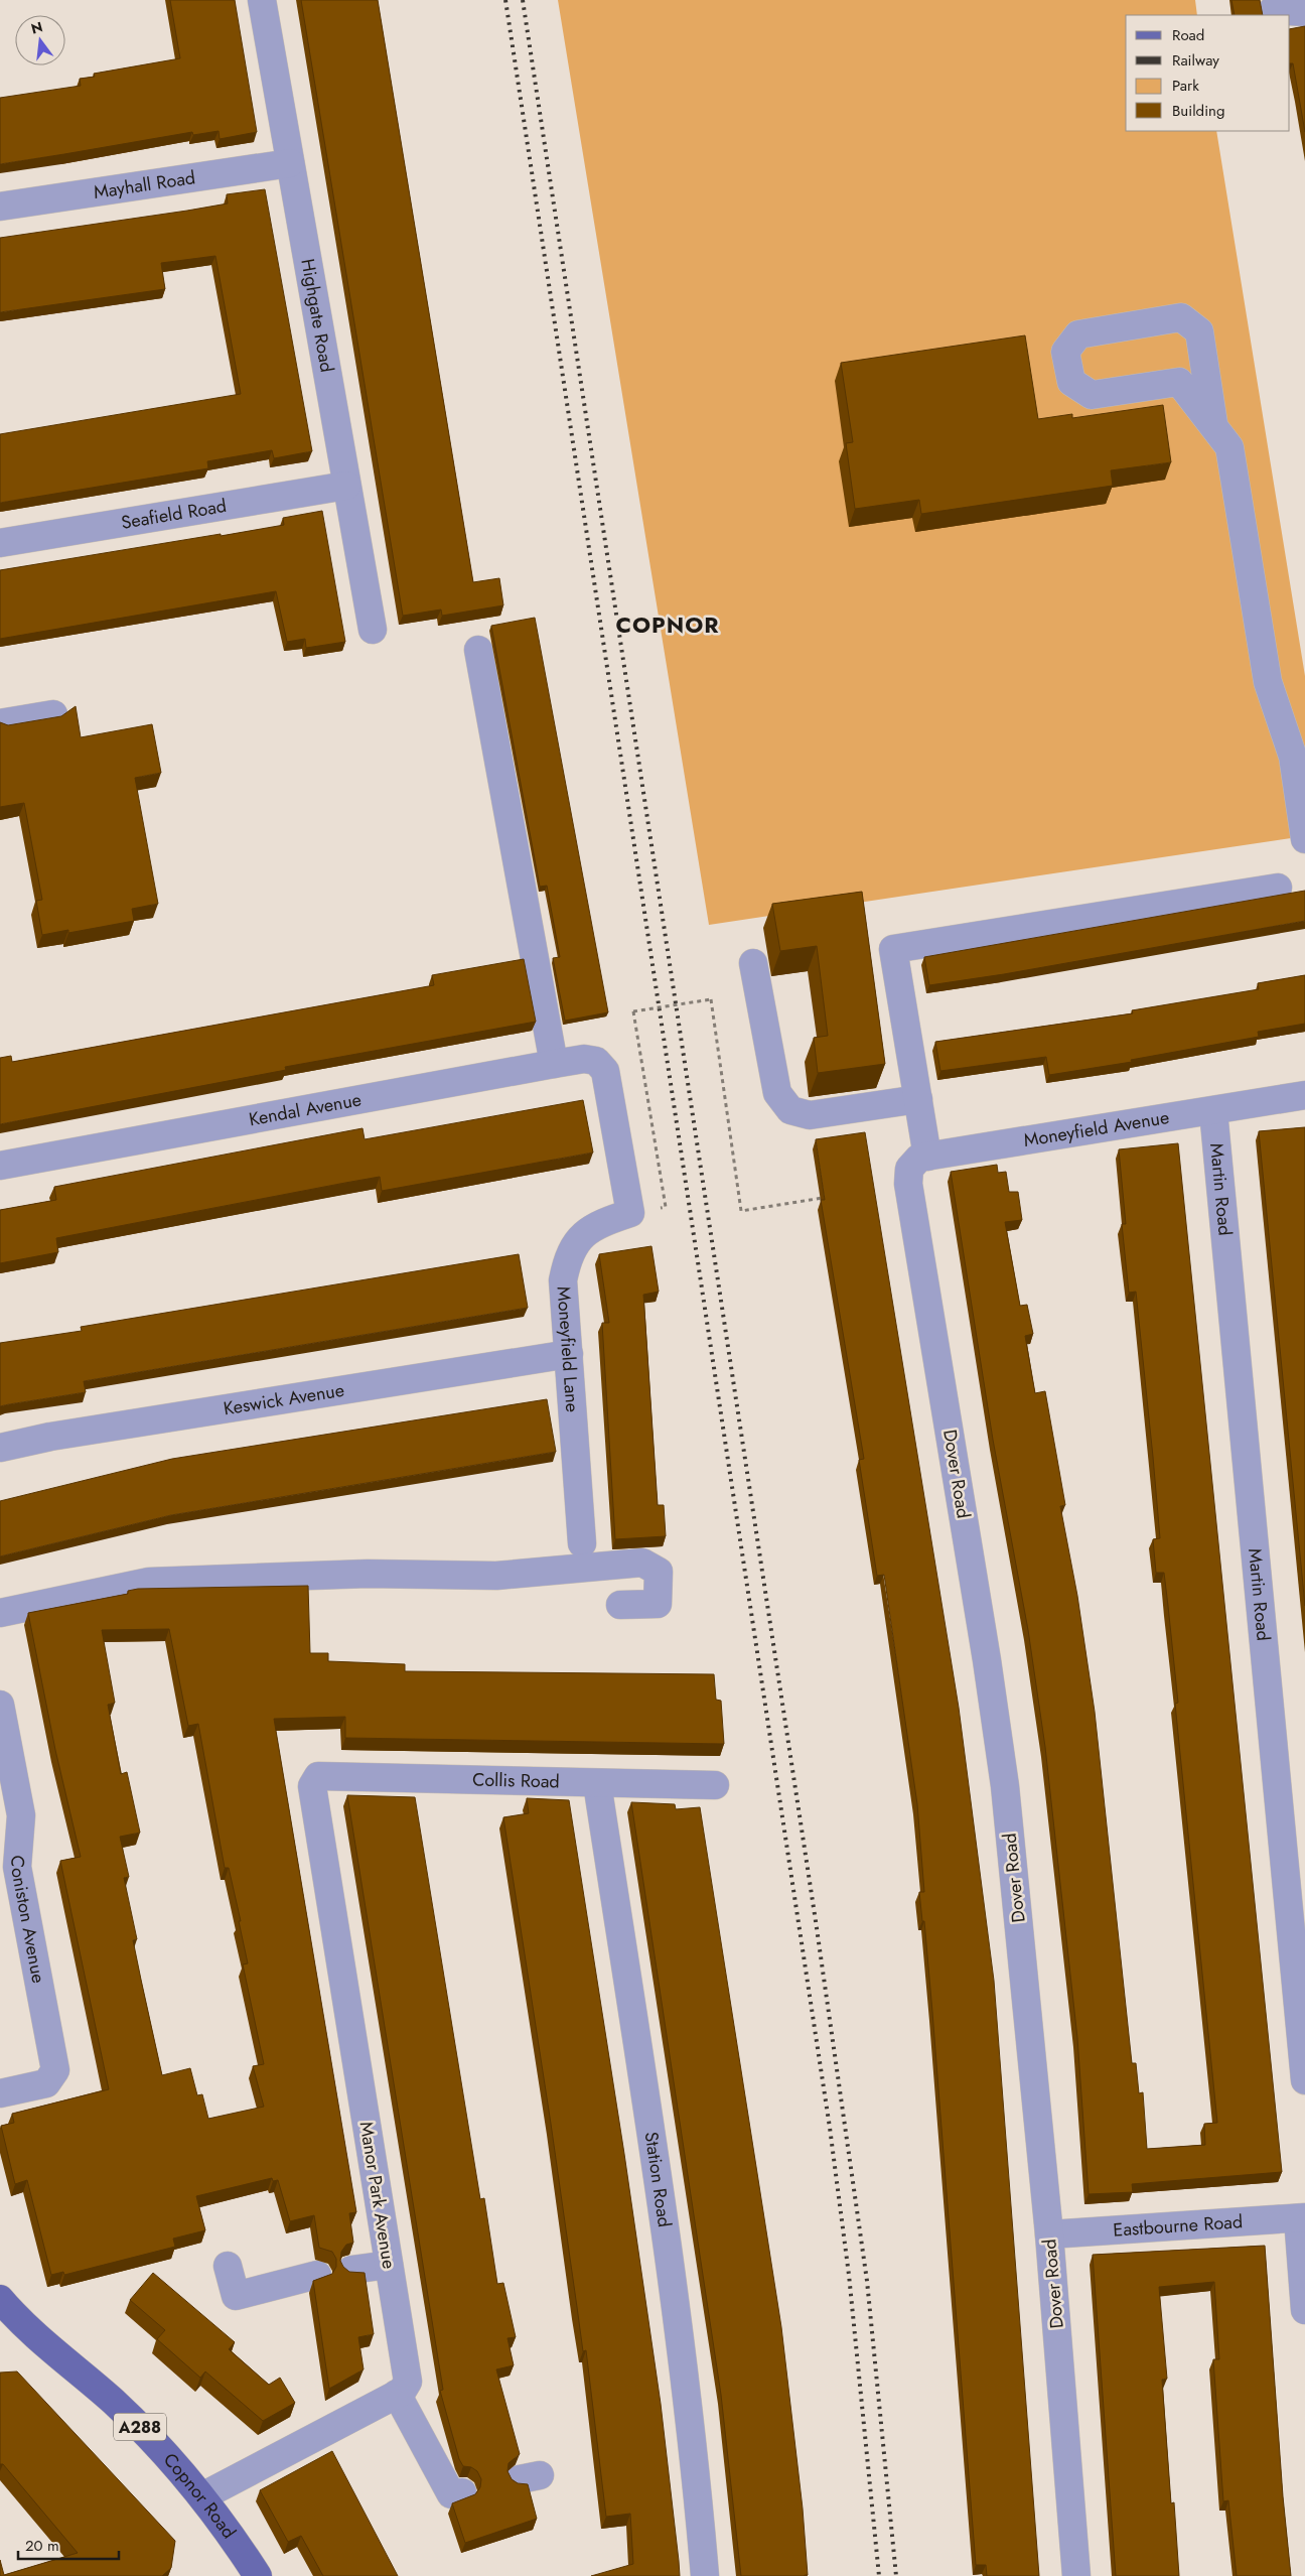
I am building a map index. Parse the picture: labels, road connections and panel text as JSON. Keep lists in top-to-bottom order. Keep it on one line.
{"streets":{"main road":["A288","Copnor Road"],"street":["Mayhall Road","Highgate Road","Seafield Road","Kendal Avenue","Moneyfield Avenue","Martin Road","Moneyfield Lane","Keswick Avenue","Dover Road","Collis Road","Coniston Avenue","Station Road","Manor Park Avenue","Eastbourne Road"]},"crossings":[["Mayhall Road","Highgate Road"],["Highgate Road","Seafield Road"],["Kendal Avenue","Moneyfield Lane"],["Moneyfield Avenue","Martin Road"],["Moneyfield Avenue","Dover Road"],["Moneyfield Lane","Keswick Avenue"],["Dover Road","Eastbourne Road"],["Collis Road","Station Road"],["Collis Road","Manor Park Avenue"]],"districts":["COPNOR"],"legend":["Road","Railway","Park","Building"],"scale_bar":"20 m","north":"top"}
